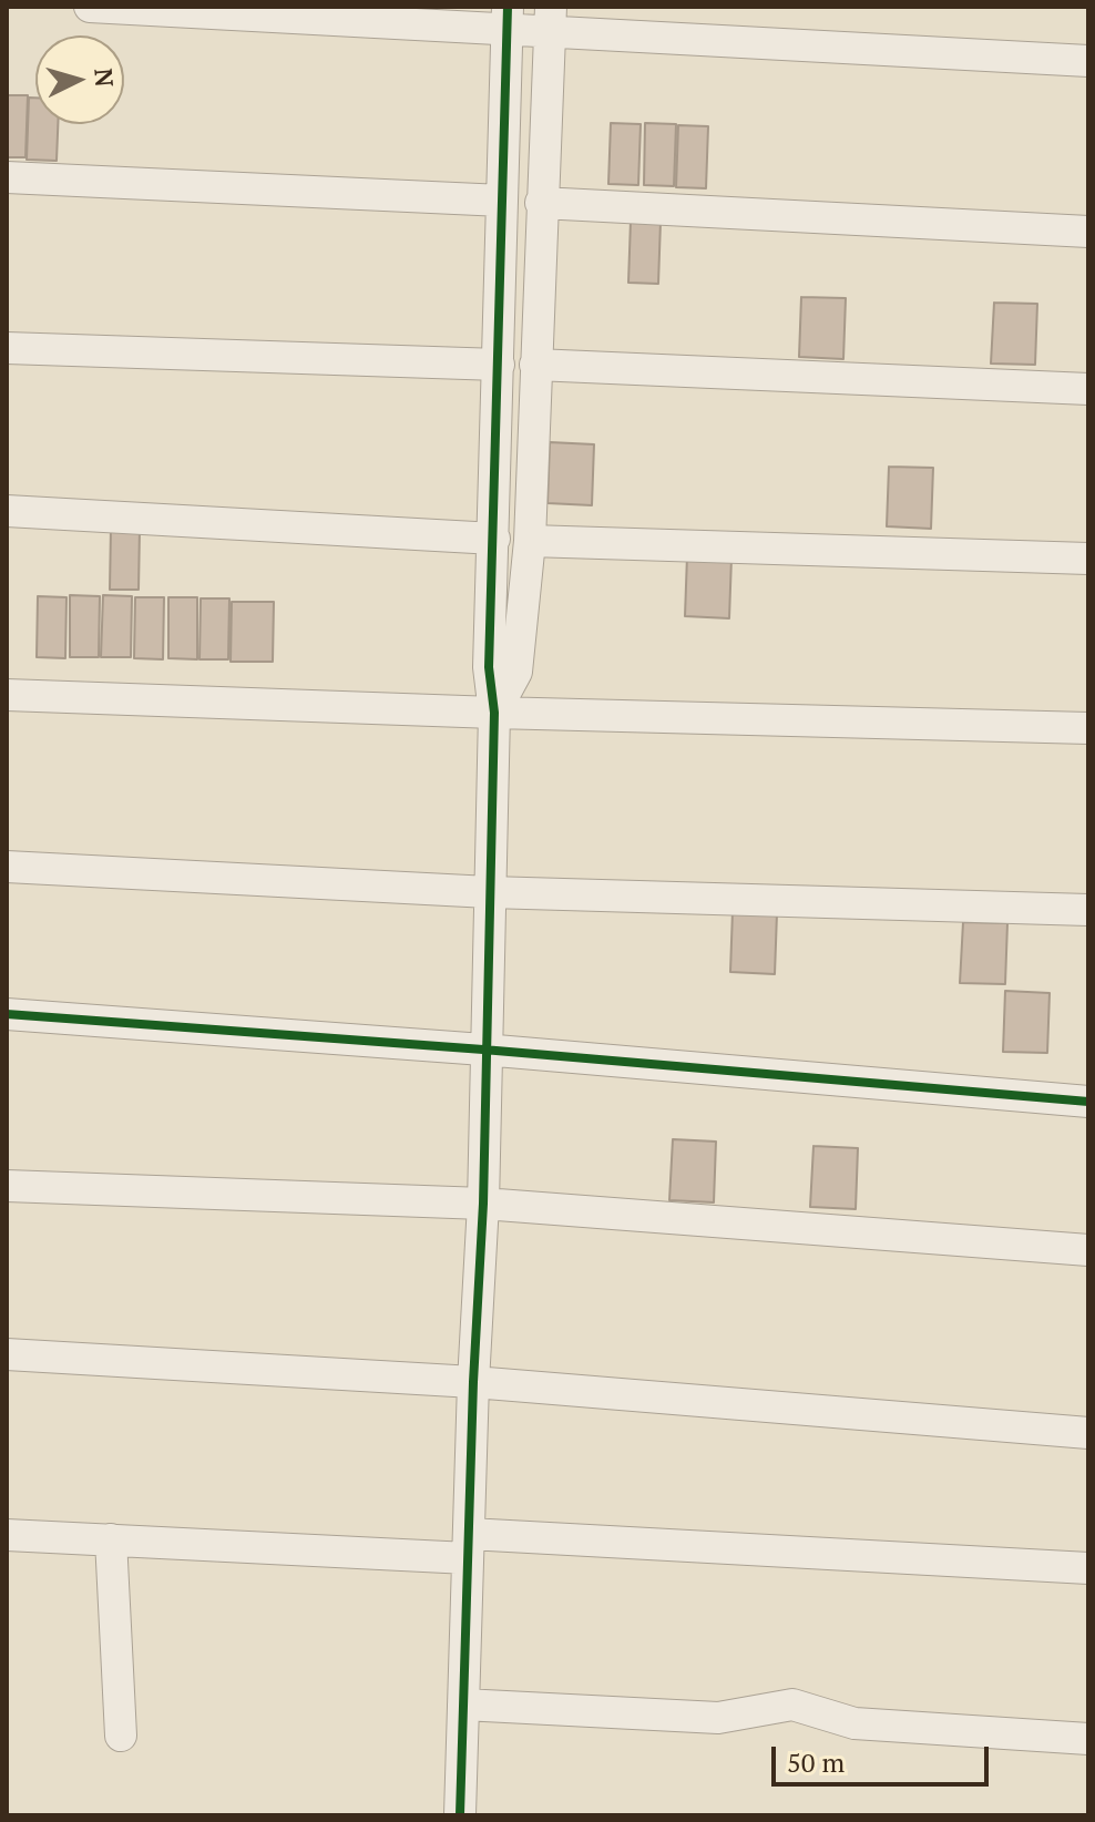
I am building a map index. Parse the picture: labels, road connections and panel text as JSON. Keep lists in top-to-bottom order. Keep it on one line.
{"scale_bar":"50 m","north":"right"}
